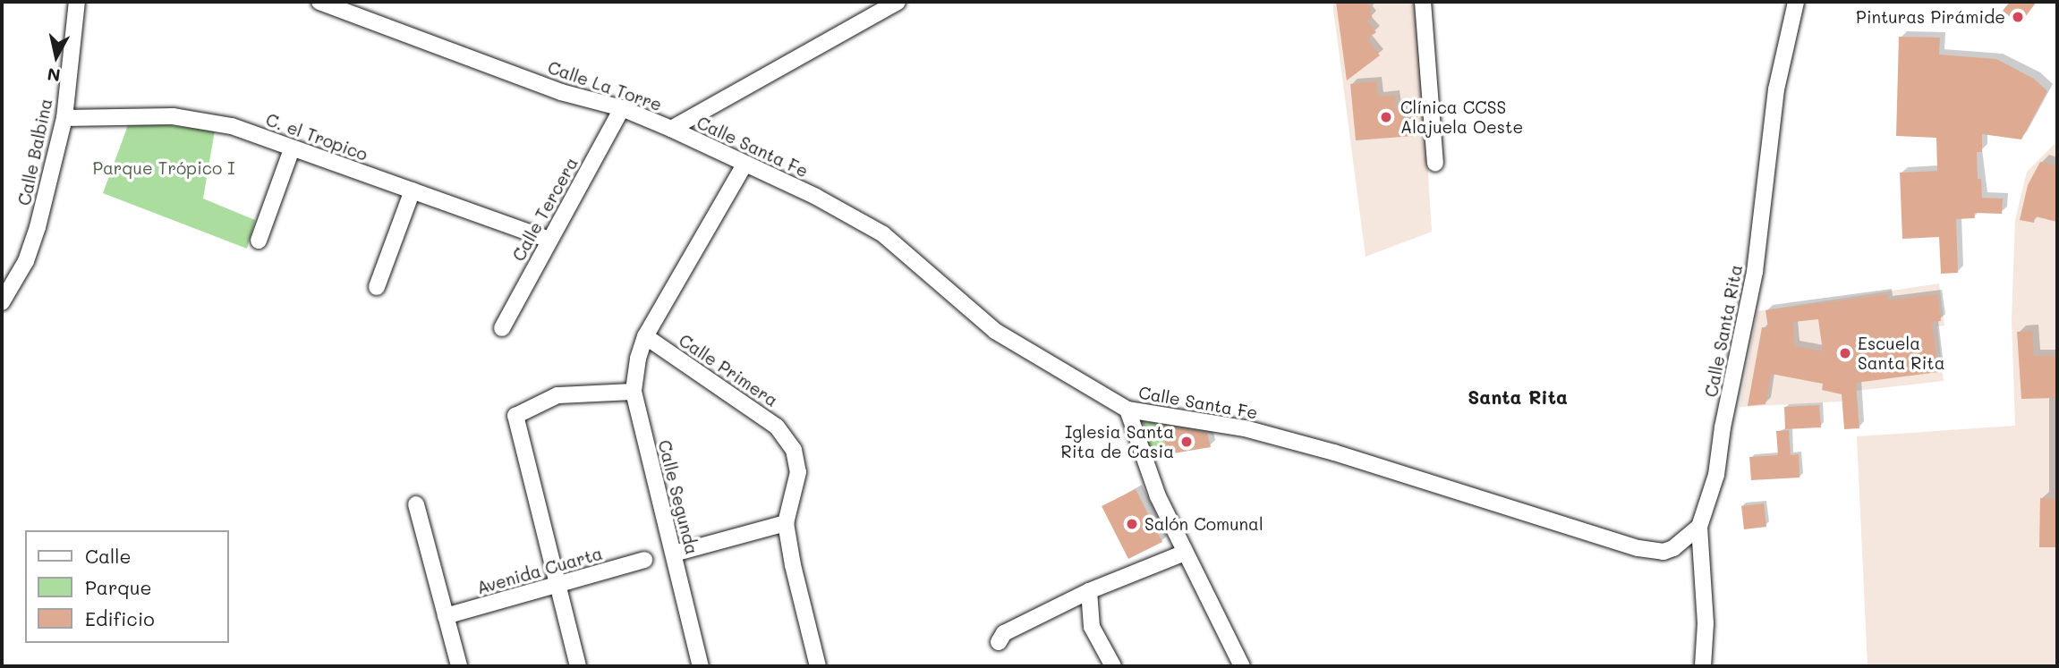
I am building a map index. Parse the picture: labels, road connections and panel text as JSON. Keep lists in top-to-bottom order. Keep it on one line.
{"streets":{"street":["Calle La Torre","C. el Tropico","Calle Santa Fe","Calle Balbina","Calle Tercera","Calle Santa Rita","Calle Primera","Calle Segunda","Avenida Cuarta"]},"crossings":[["Calle La Torre","Calle Santa Fe"],["Calle La Torre","Calle Tercera"],["C. el Tropico","Calle Balbina"],["C. el Tropico","Calle Tercera"],["Calle Santa Fe","Calle Santa Rita"],["Calle Primera","Calle Segunda"]],"districts":["Santa Rita"],"parks":["Parque Trópico I"],"places":["Pinturas Pirámide","Clínica CCSS Alajuela Oeste","Escuela Santa Rita","Iglesia Santa Rita de Casia","Salón Comunal"],"legend":["Calle","Parque","Edificio"],"north":"bottom"}
